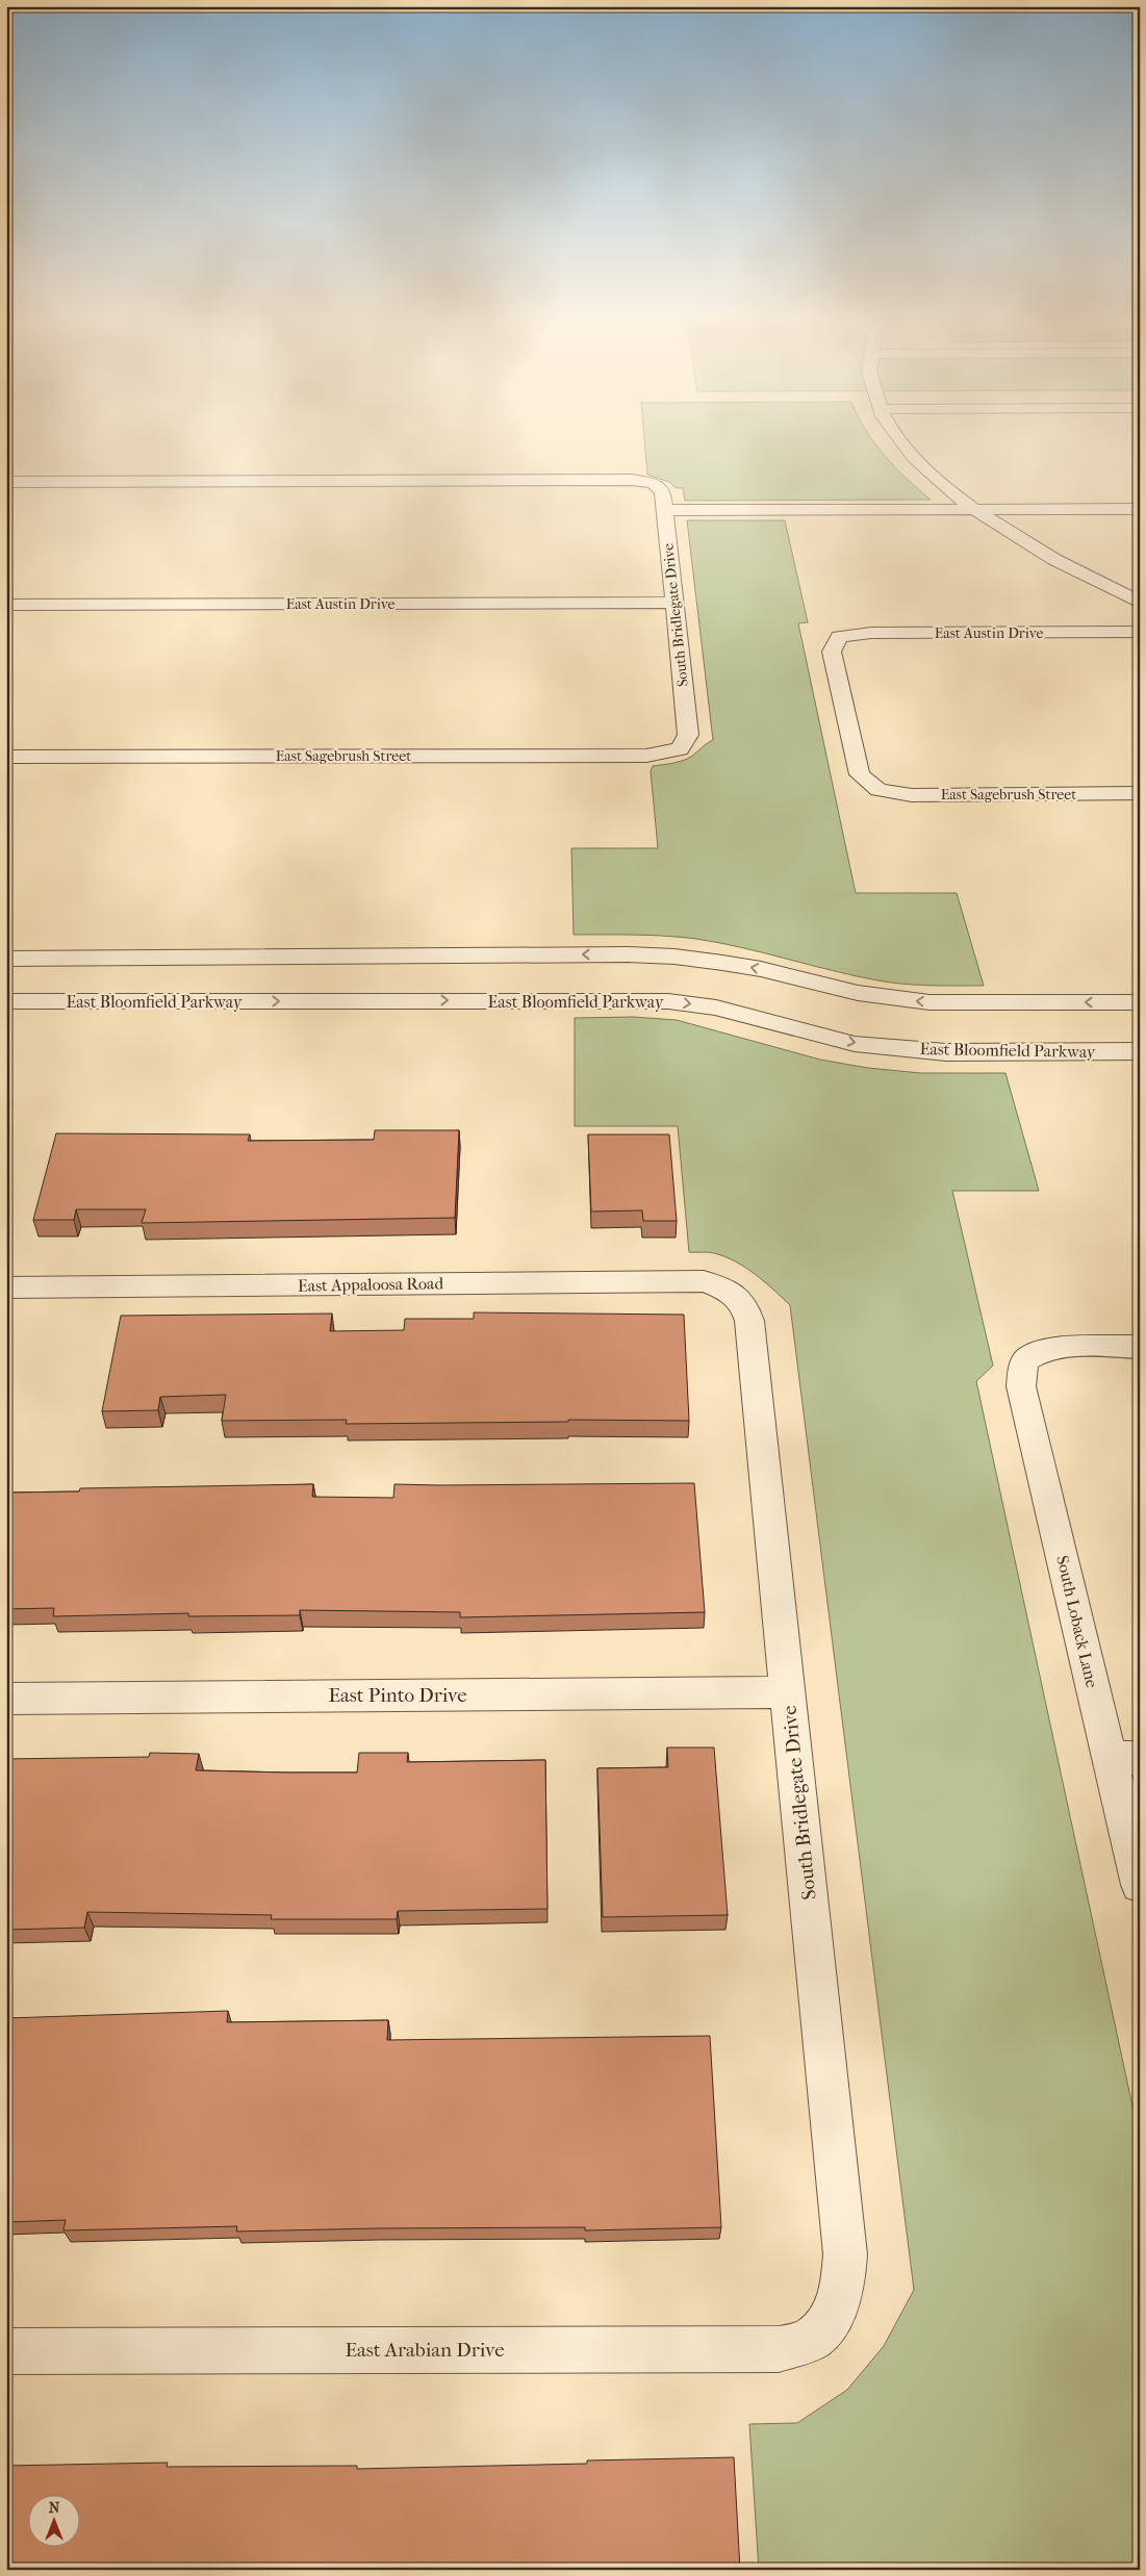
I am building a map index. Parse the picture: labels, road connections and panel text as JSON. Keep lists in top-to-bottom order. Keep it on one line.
{"streets":{"street":["East Austin Drive","South Bridlegate Drive","East Sagebrush Street","East Bloomfield Parkway","East Appaloosa Road","South Loback Lane","East Pinto Drive","East Arabian Drive"]},"crossings":[["East Austin Drive","South Bridlegate Drive"],["East Austin Drive","East Sagebrush Street"],["South Bridlegate Drive","East Sagebrush Street"],["South Bridlegate Drive","East Appaloosa Road"],["South Bridlegate Drive","East Pinto Drive"],["South Bridlegate Drive","East Arabian Drive"]],"north":"top"}
